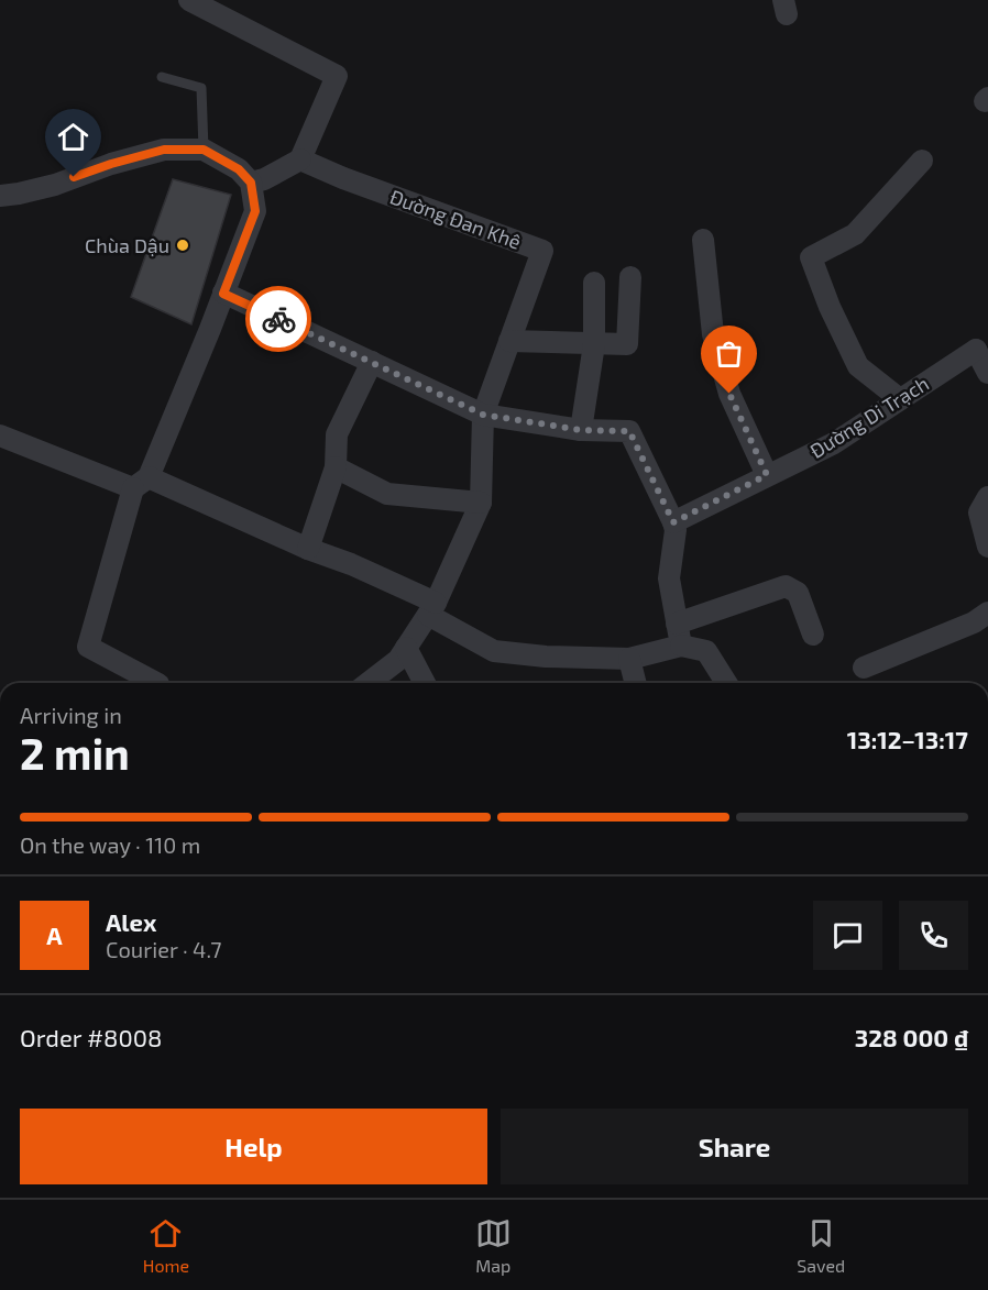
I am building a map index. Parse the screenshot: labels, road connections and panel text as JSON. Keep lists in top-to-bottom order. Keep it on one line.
{"streets":{"street":["Đường Đan Khê","Đường Di Trạch"]},"places":["Chùa Dậu"],"page":{"heading":["2 min","Arriving in","13:12–13:17"],"panel":["Alex","Courier · 4.7","Order #8008","328 000 ₫"],"bar":"On the way · 110 m","round":"A","buttons":["Help","Share"],"tabs":["Home","Map","Saved"]}}
